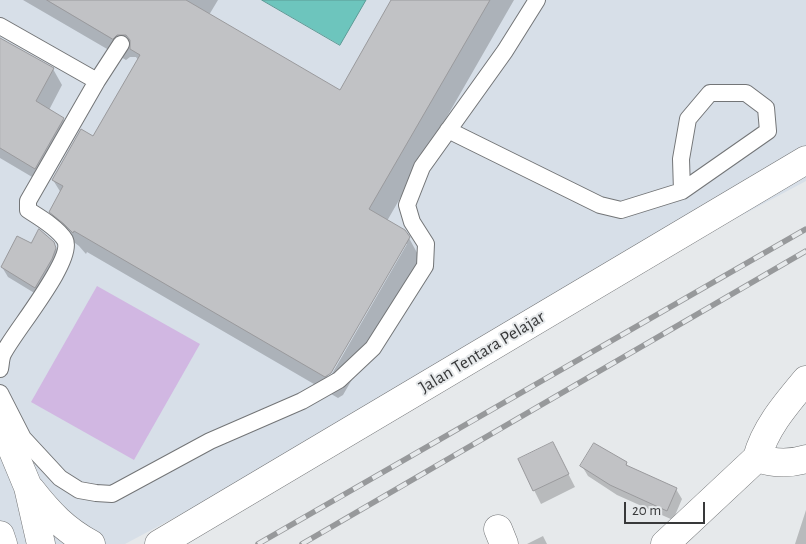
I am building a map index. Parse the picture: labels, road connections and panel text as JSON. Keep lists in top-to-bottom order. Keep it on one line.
{"streets":{"main road":["Jalan Tentara Pelajar"]},"scale_bar":"20 m"}
